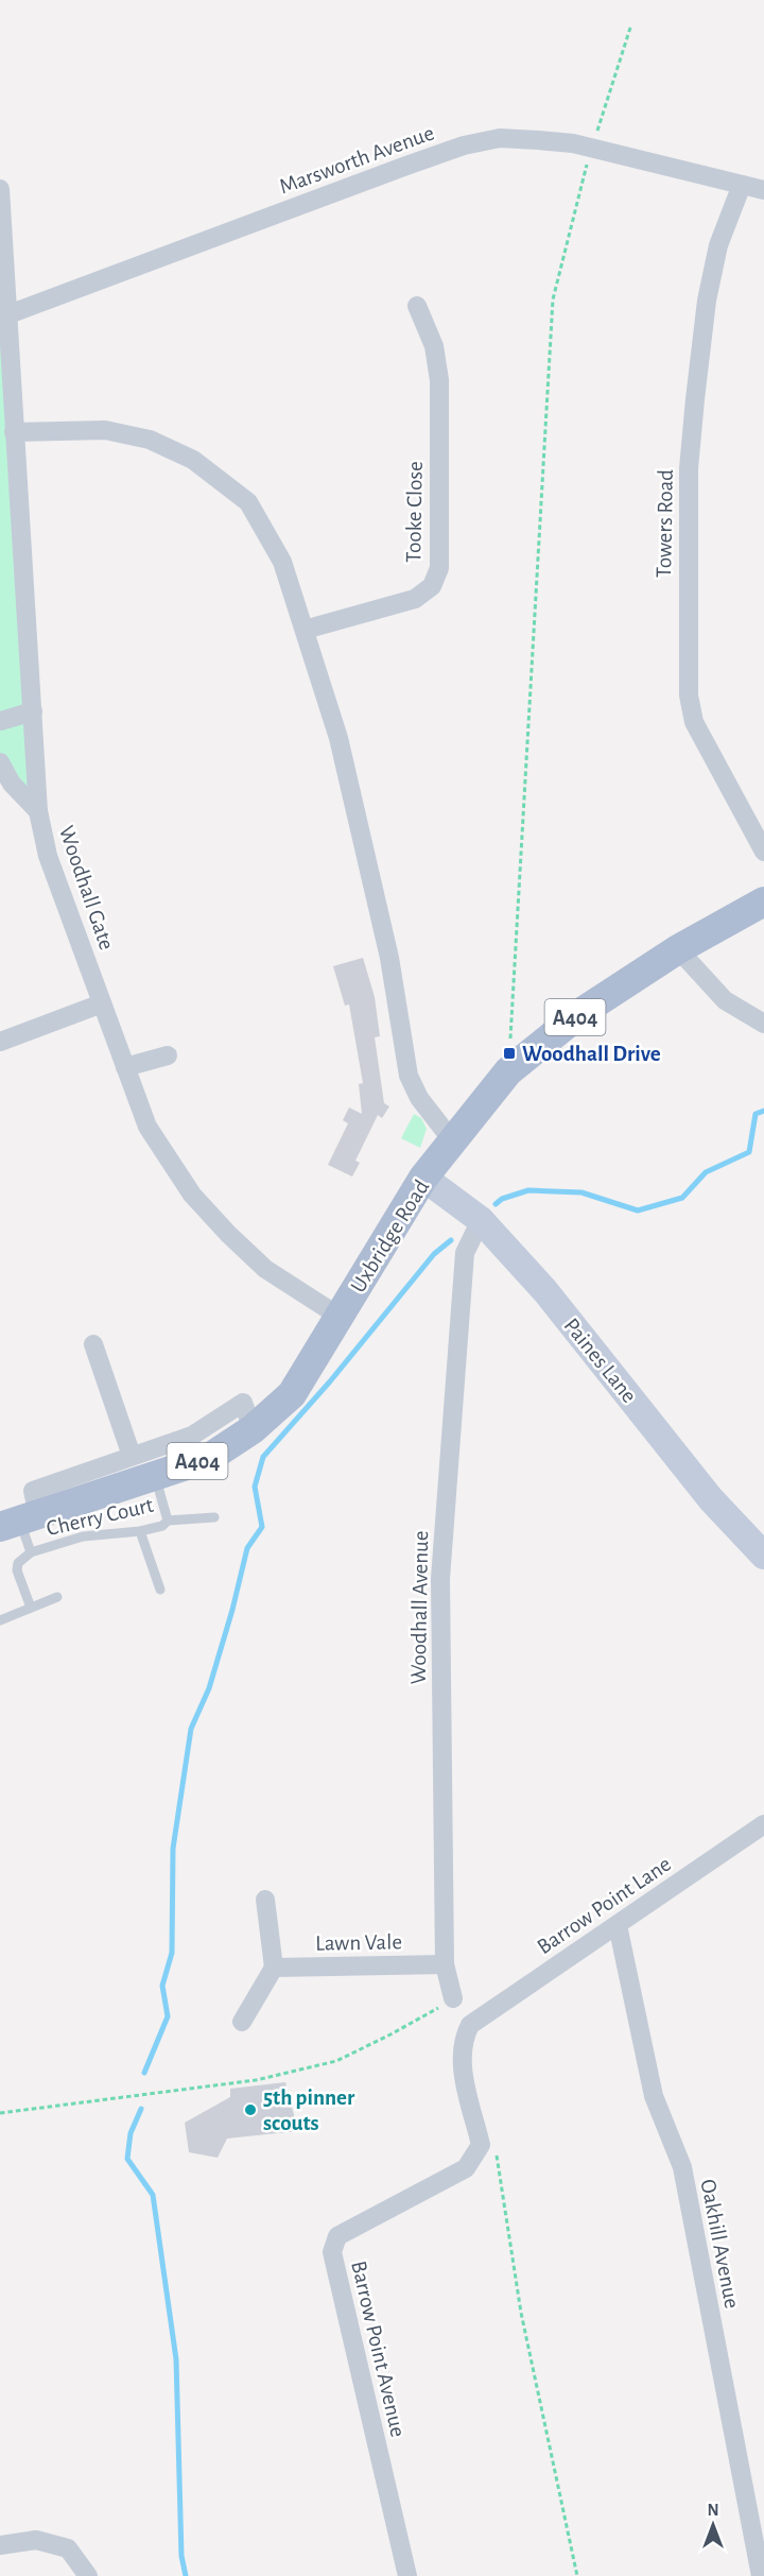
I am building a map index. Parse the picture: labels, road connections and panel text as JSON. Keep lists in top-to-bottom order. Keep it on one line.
{"streets":{"main road":["A404","Uxbridge Road"],"street":["Marsworth Avenue","Tooke Close","Towers Road","Woodhall Gate","Paines Lane","Woodhall Avenue","Barrow Point Lane","Lawn Vale","Oakhill Avenue","Barrow Point Avenue"],"lane":["Cherry Court"]},"crossings":[["Marsworth Avenue","Towers Road"],["Marsworth Avenue","Woodhall Gate"],["Woodhall Gate","Uxbridge Road"],["Uxbridge Road","Paines Lane"],["Uxbridge Road","Cherry Court"],["Paines Lane","Woodhall Avenue"],["Woodhall Avenue","Lawn Vale"],["Barrow Point Lane","Oakhill Avenue"],["Barrow Point Lane","Barrow Point Avenue"]],"places":{"transit":["Woodhall Drive"],"other":["5th pinner scouts"]},"north":"top"}
